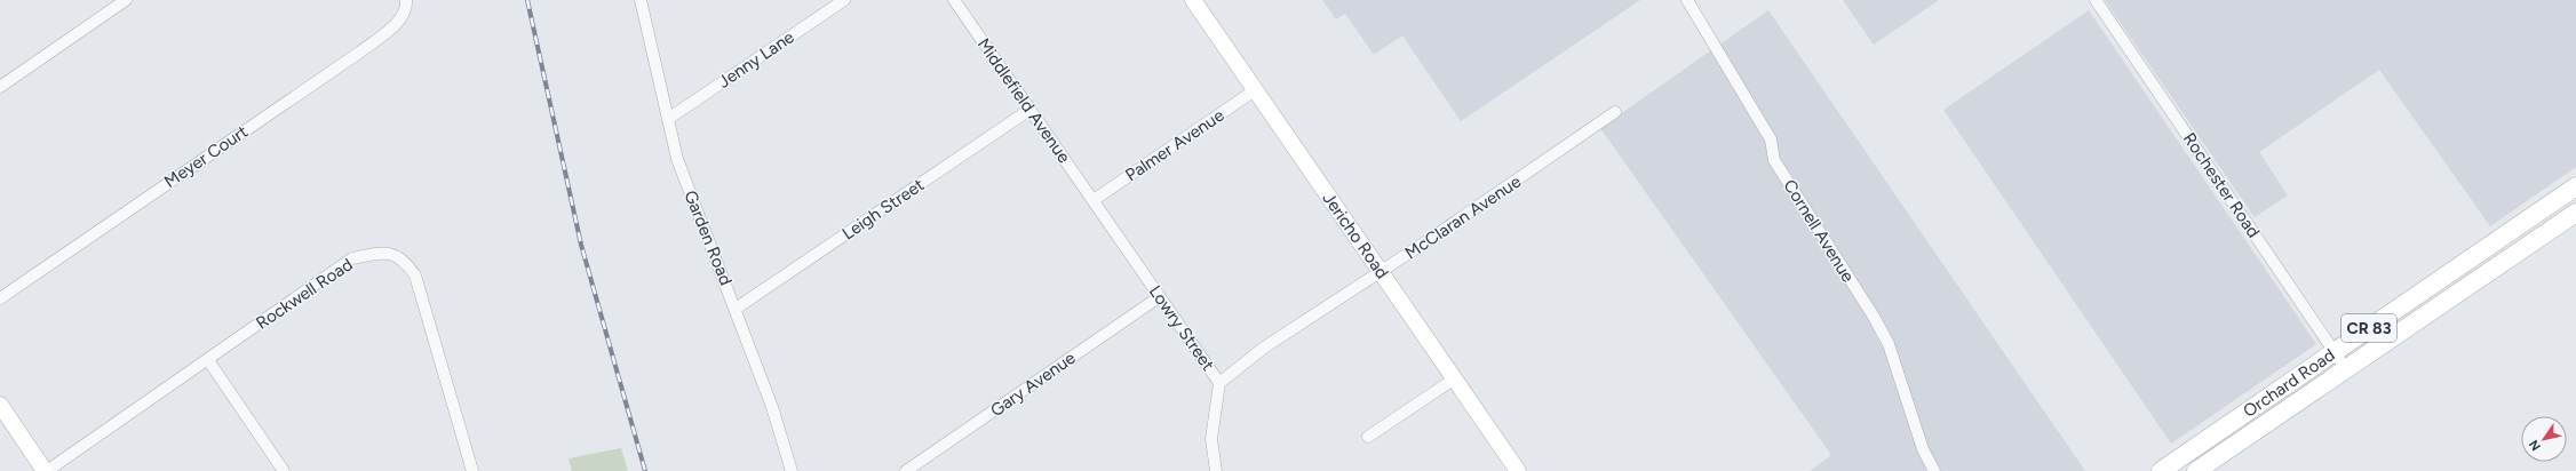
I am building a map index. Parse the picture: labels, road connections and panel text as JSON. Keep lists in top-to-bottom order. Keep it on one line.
{"streets":{"main road":["Jericho Road","CR 83","Orchard Road"],"street":["Jenny Lane","Middlefield Avenue","Palmer Avenue","Meyer Court","Rochester Road","Leigh Street","McClaran Avenue","Cornell Avenue","Garden Road","Rockwell Road","Lowry Street","Gary Avenue"]},"crossings":[["Jenny Lane","Garden Road"],["Middlefield Avenue","Palmer Avenue"],["Middlefield Avenue","Leigh Street"],["Middlefield Avenue","Lowry Street"],["Palmer Avenue","Jericho Road"],["Palmer Avenue","Lowry Street"],["Rochester Road","Orchard Road"],["Leigh Street","Garden Road"],["McClaran Avenue","Jericho Road"],["McClaran Avenue","Lowry Street"],["Lowry Street","Gary Avenue"]],"north":"bottom left"}
